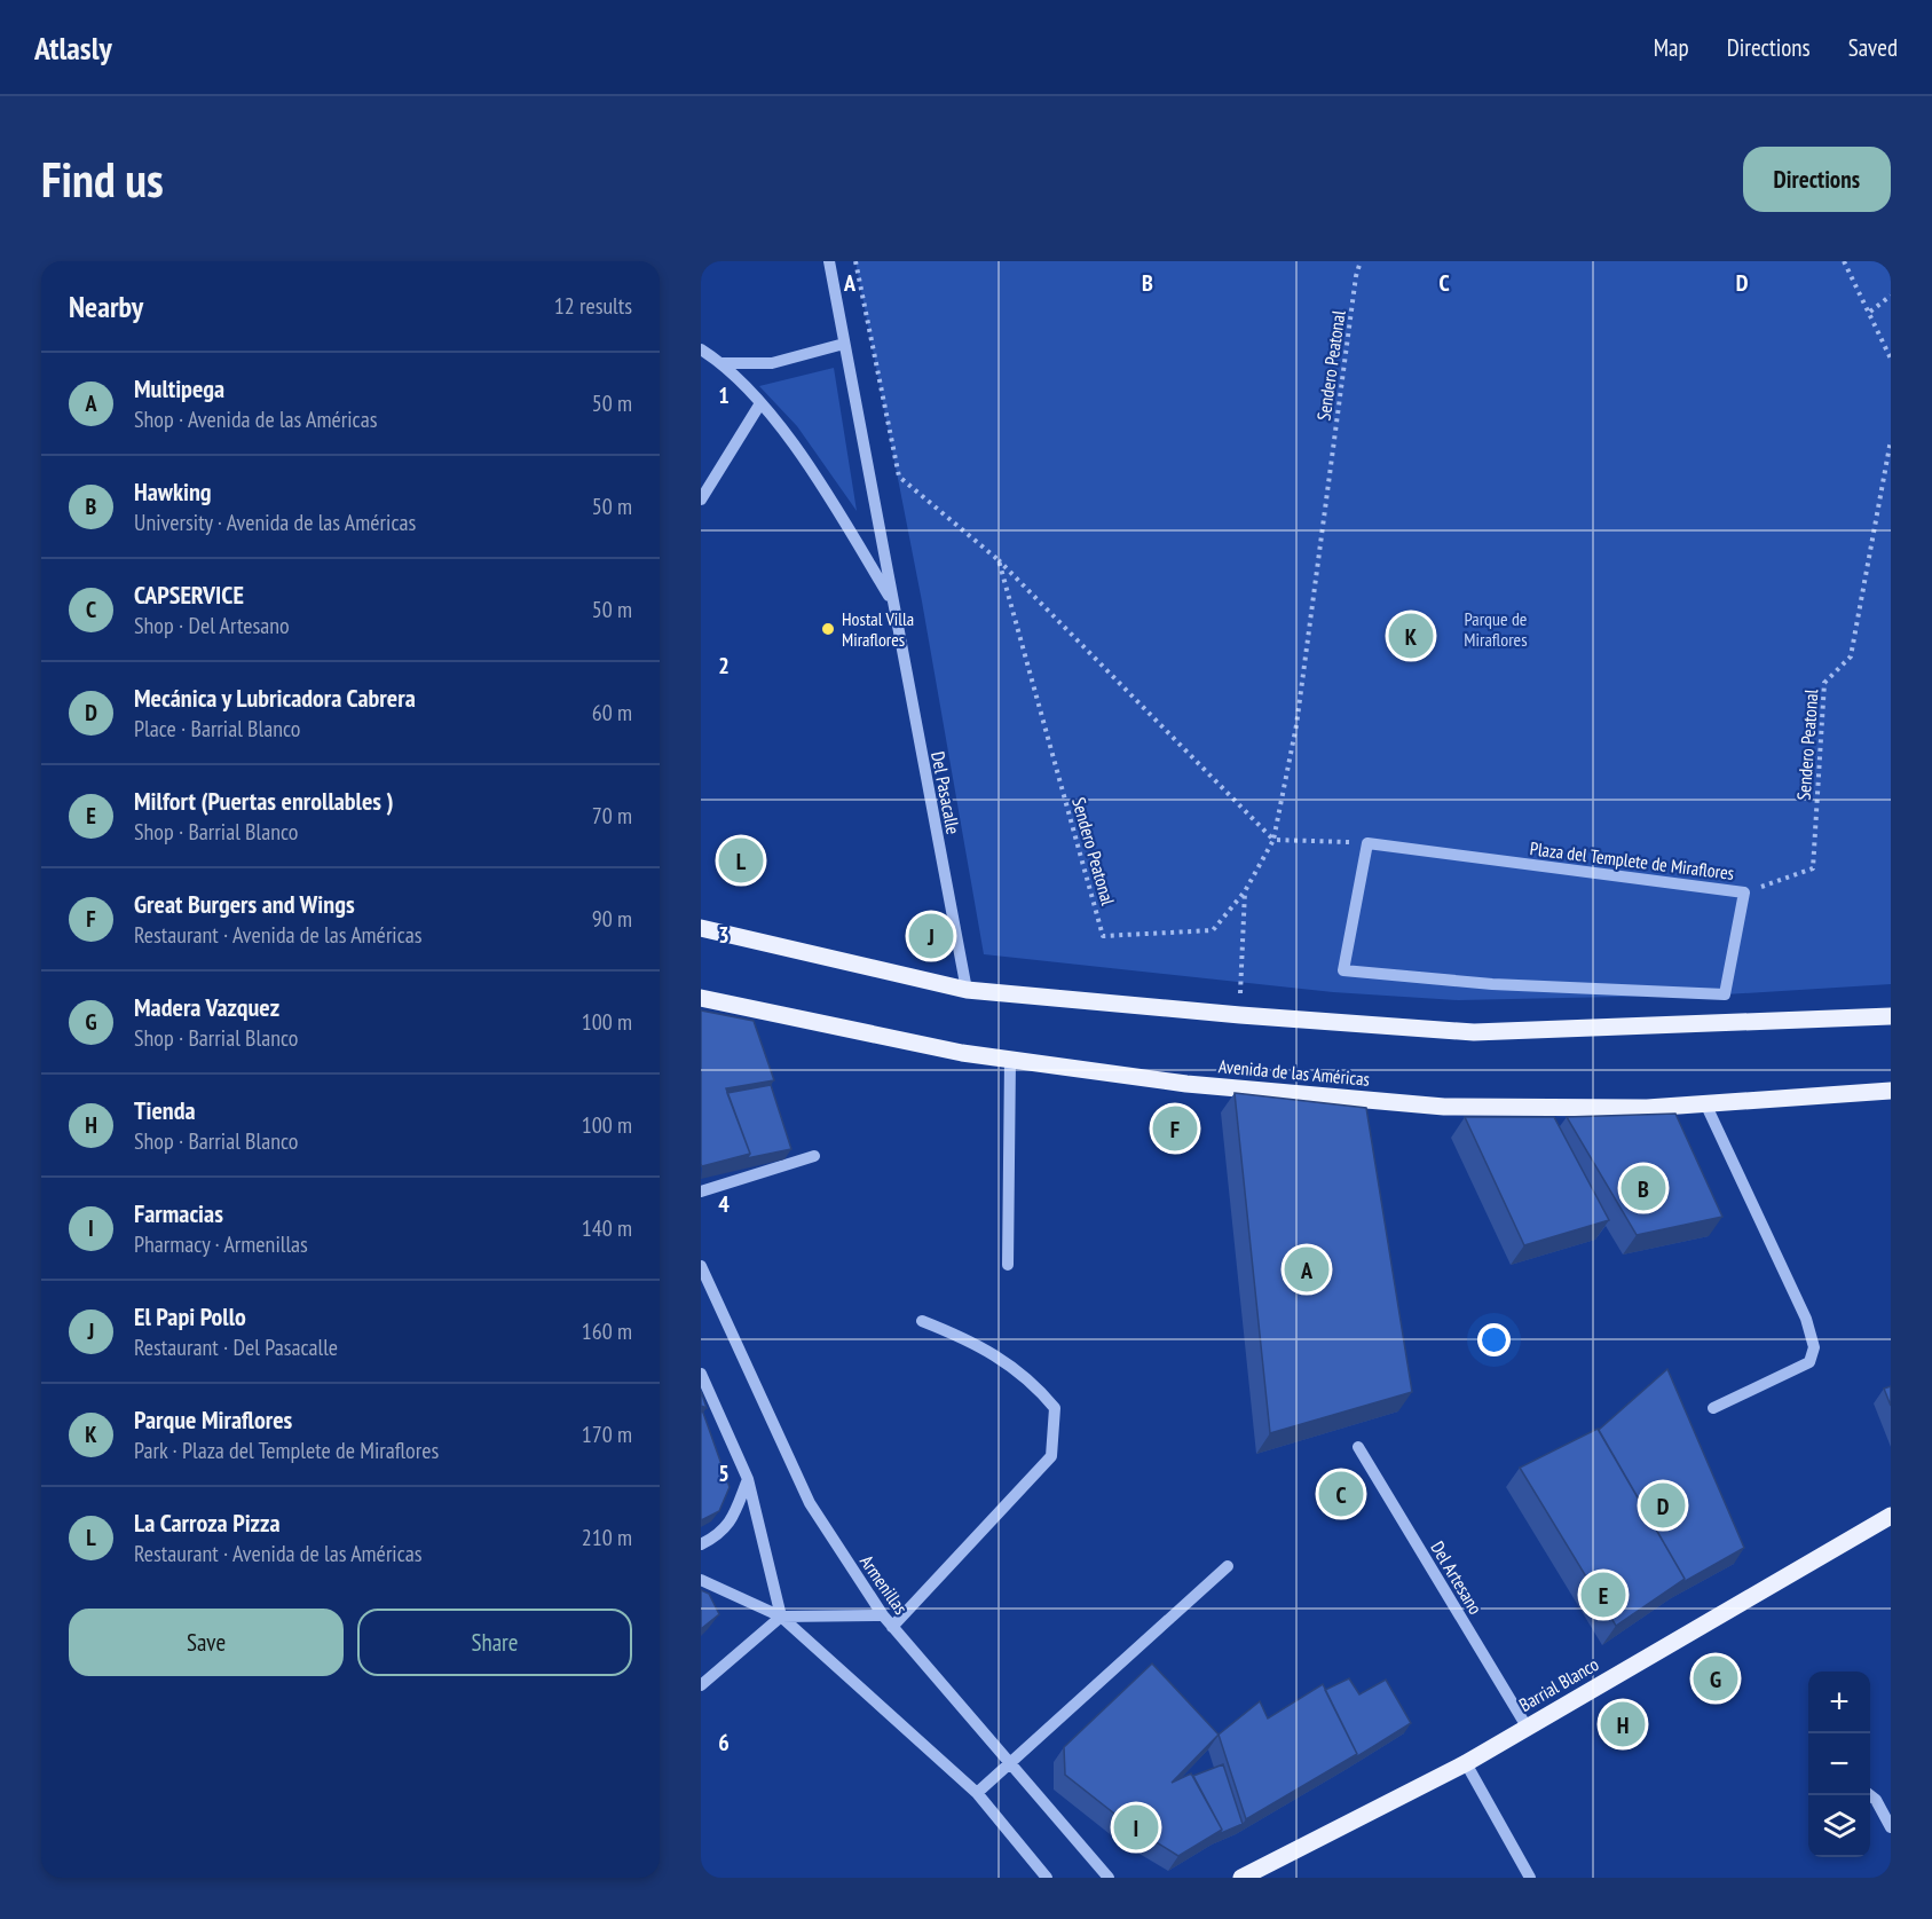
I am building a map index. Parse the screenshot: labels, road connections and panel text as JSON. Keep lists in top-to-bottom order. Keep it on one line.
{"streets":{"main road":["Avenida de las Américas","Barrial Blanco"],"street":["Del Pasacalle","Plaza del Templete de Miraflores","Del Artesano","Armenillas"],"path":["Sendero Peatonal"]},"crossings":[["Sendero Peatonal","Plaza del Templete de Miraflores"],["Del Artesano","Barrial Blanco"]],"parks":["Parque de Miraflores"],"places":["Hostal Villa Miraflores"],"page":{"header":"Atlasly","nav":["Map","Directions","Saved"],"buttons":["Directions",["Save","Share"]],"title":"Find us","heading":["Nearby","12 results"],"list":[{"mark":"A","name":"Multipega","note":"Shop · Avenida de las Américas","value":"50 m"},{"mark":"B","name":"Hawking","note":"University · Avenida de las Américas","value":"50 m"},{"mark":"C","name":"CAPSERVICE","note":"Shop · Del Artesano","value":"50 m"},{"mark":"D","name":"Mecánica y Lubricadora Cabrera","note":"Place · Barrial Blanco","value":"60 m"},{"mark":"E","name":"Milfort (Puertas enrollables )","note":"Shop · Barrial Blanco","value":"70 m"},{"mark":"F","name":"Great Burgers and Wings","note":"Restaurant · Avenida de las Américas","value":"90 m"},{"mark":"G","name":"Madera Vazquez","note":"Shop · Barrial Blanco","value":"100 m"},{"mark":"H","name":"Tienda","note":"Shop · Barrial Blanco","value":"100 m"},{"mark":"I","name":"Farmacias","note":"Pharmacy · Armenillas","value":"140 m"},{"mark":"J","name":"El Papi Pollo","note":"Restaurant · Del Pasacalle","value":"160 m"},{"mark":"K","name":"Parque Miraflores","note":"Park · Plaza del Templete de Miraflores","value":"170 m"},{"mark":"L","name":"La Carroza Pizza","note":"Restaurant · Avenida de las Américas","value":"210 m"}],"pins":["K","L","J","F","B","A","C","D","E","G","H","I"],"map_buttons":["+","−"]},"grid":{"columns":["A","B","C","D"],"rows":["1","2","3","4","5","6"]}}
